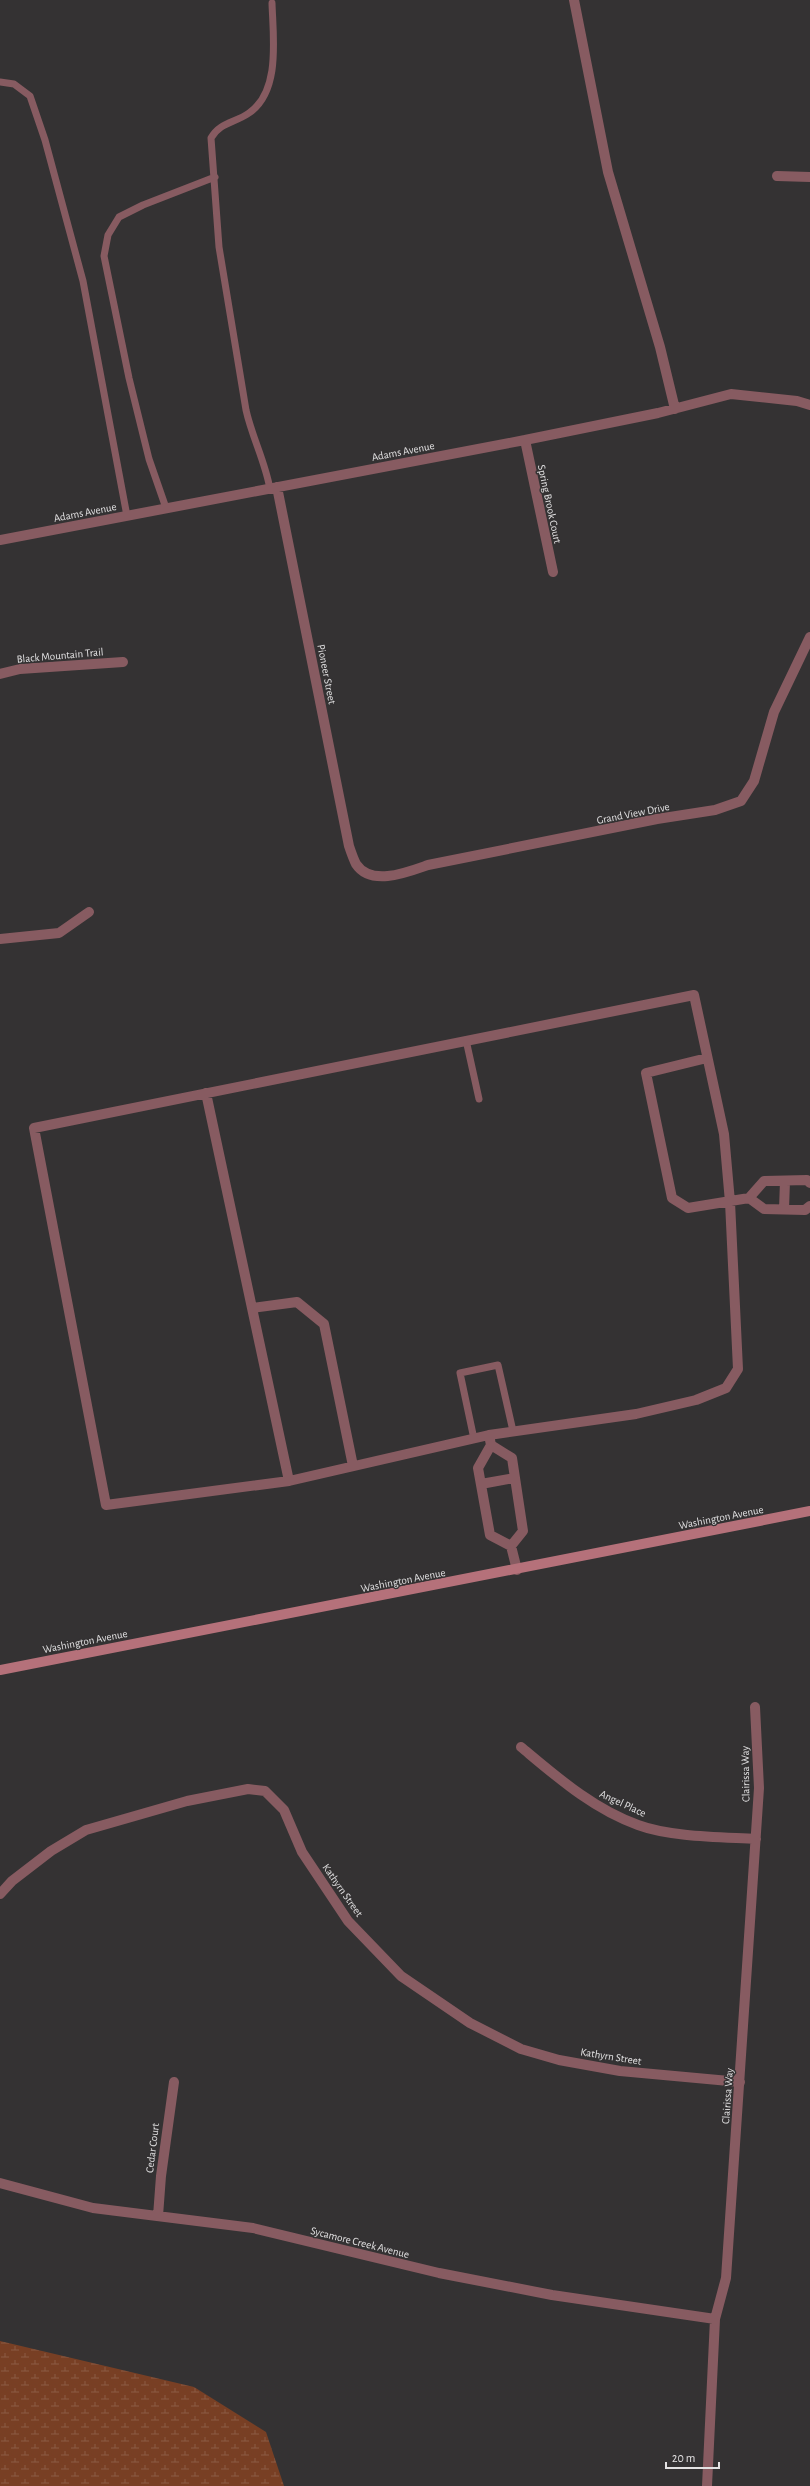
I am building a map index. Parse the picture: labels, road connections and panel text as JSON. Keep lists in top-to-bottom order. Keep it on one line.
{"streets":{"main road":["Washington Avenue"],"street":["Adams Avenue","Spring Brook Court","Black Mountain Trail","Pioneer Street","Grand View Drive","Clairissa Way","Angel Place","Kathyrn Street","Cedar Court","Sycamore Creek Avenue"]},"crossings":[["Adams Avenue","Spring Brook Court"],["Adams Avenue","Pioneer Street"],["Pioneer Street","Grand View Drive"],["Clairissa Way","Angel Place"],["Clairissa Way","Kathyrn Street"],["Clairissa Way","Sycamore Creek Avenue"],["Cedar Court","Sycamore Creek Avenue"]],"scale_bar":"20 m"}
